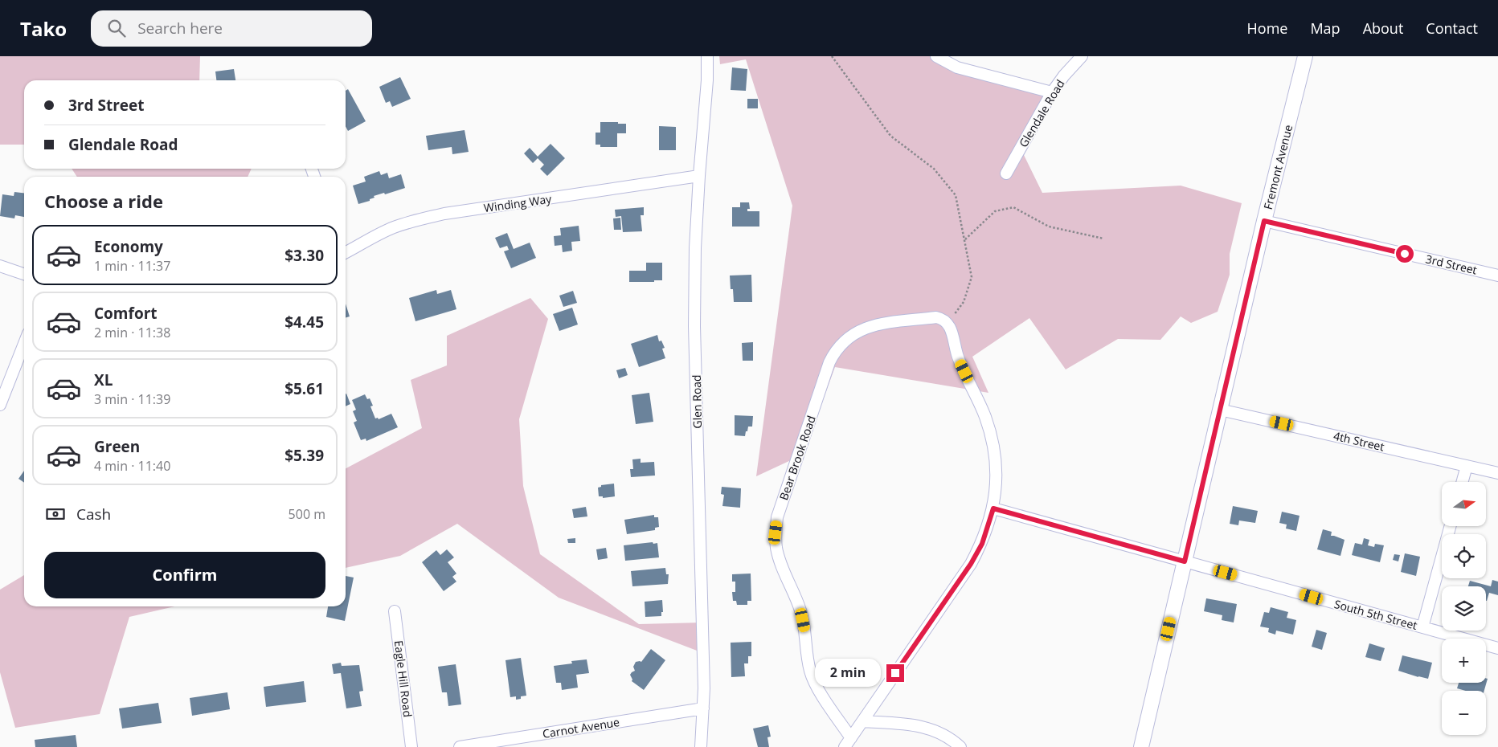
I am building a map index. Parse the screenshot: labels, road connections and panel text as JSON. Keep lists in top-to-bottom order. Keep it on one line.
{"streets":{"street":["Glendale Road","Fremont Avenue","Winding Way","3rd Street","Glen Road","4th Street","Bear Brook Road","South 5th Street","Eagle Hill Road","Carnot Avenue"]},"crossings":[["Fremont Avenue","3rd Street"],["Fremont Avenue","4th Street"],["Fremont Avenue","South 5th Street"],["Winding Way","Glen Road"],["Glen Road","Carnot Avenue"]],"north":"right","page":{"header":"Tako","search":"Search here","nav":["Home","Map","About","Contact"],"banner":["3rd Street","Glendale Road"],"heading":"Choose a ride","list":[{"name":"Economy","note":"1 min · 11:37","value":"$3.30"},{"name":"Comfort","note":"2 min · 11:38","value":"$4.45"},{"name":"XL","note":"3 min · 11:39","value":"$5.61"},{"name":"Green","note":"4 min · 11:40","value":"$5.39"}],"map_buttons":["+","−"],"pay":["Cash","500 m"],"buttons":"Confirm","bubble":"2 min"}}
